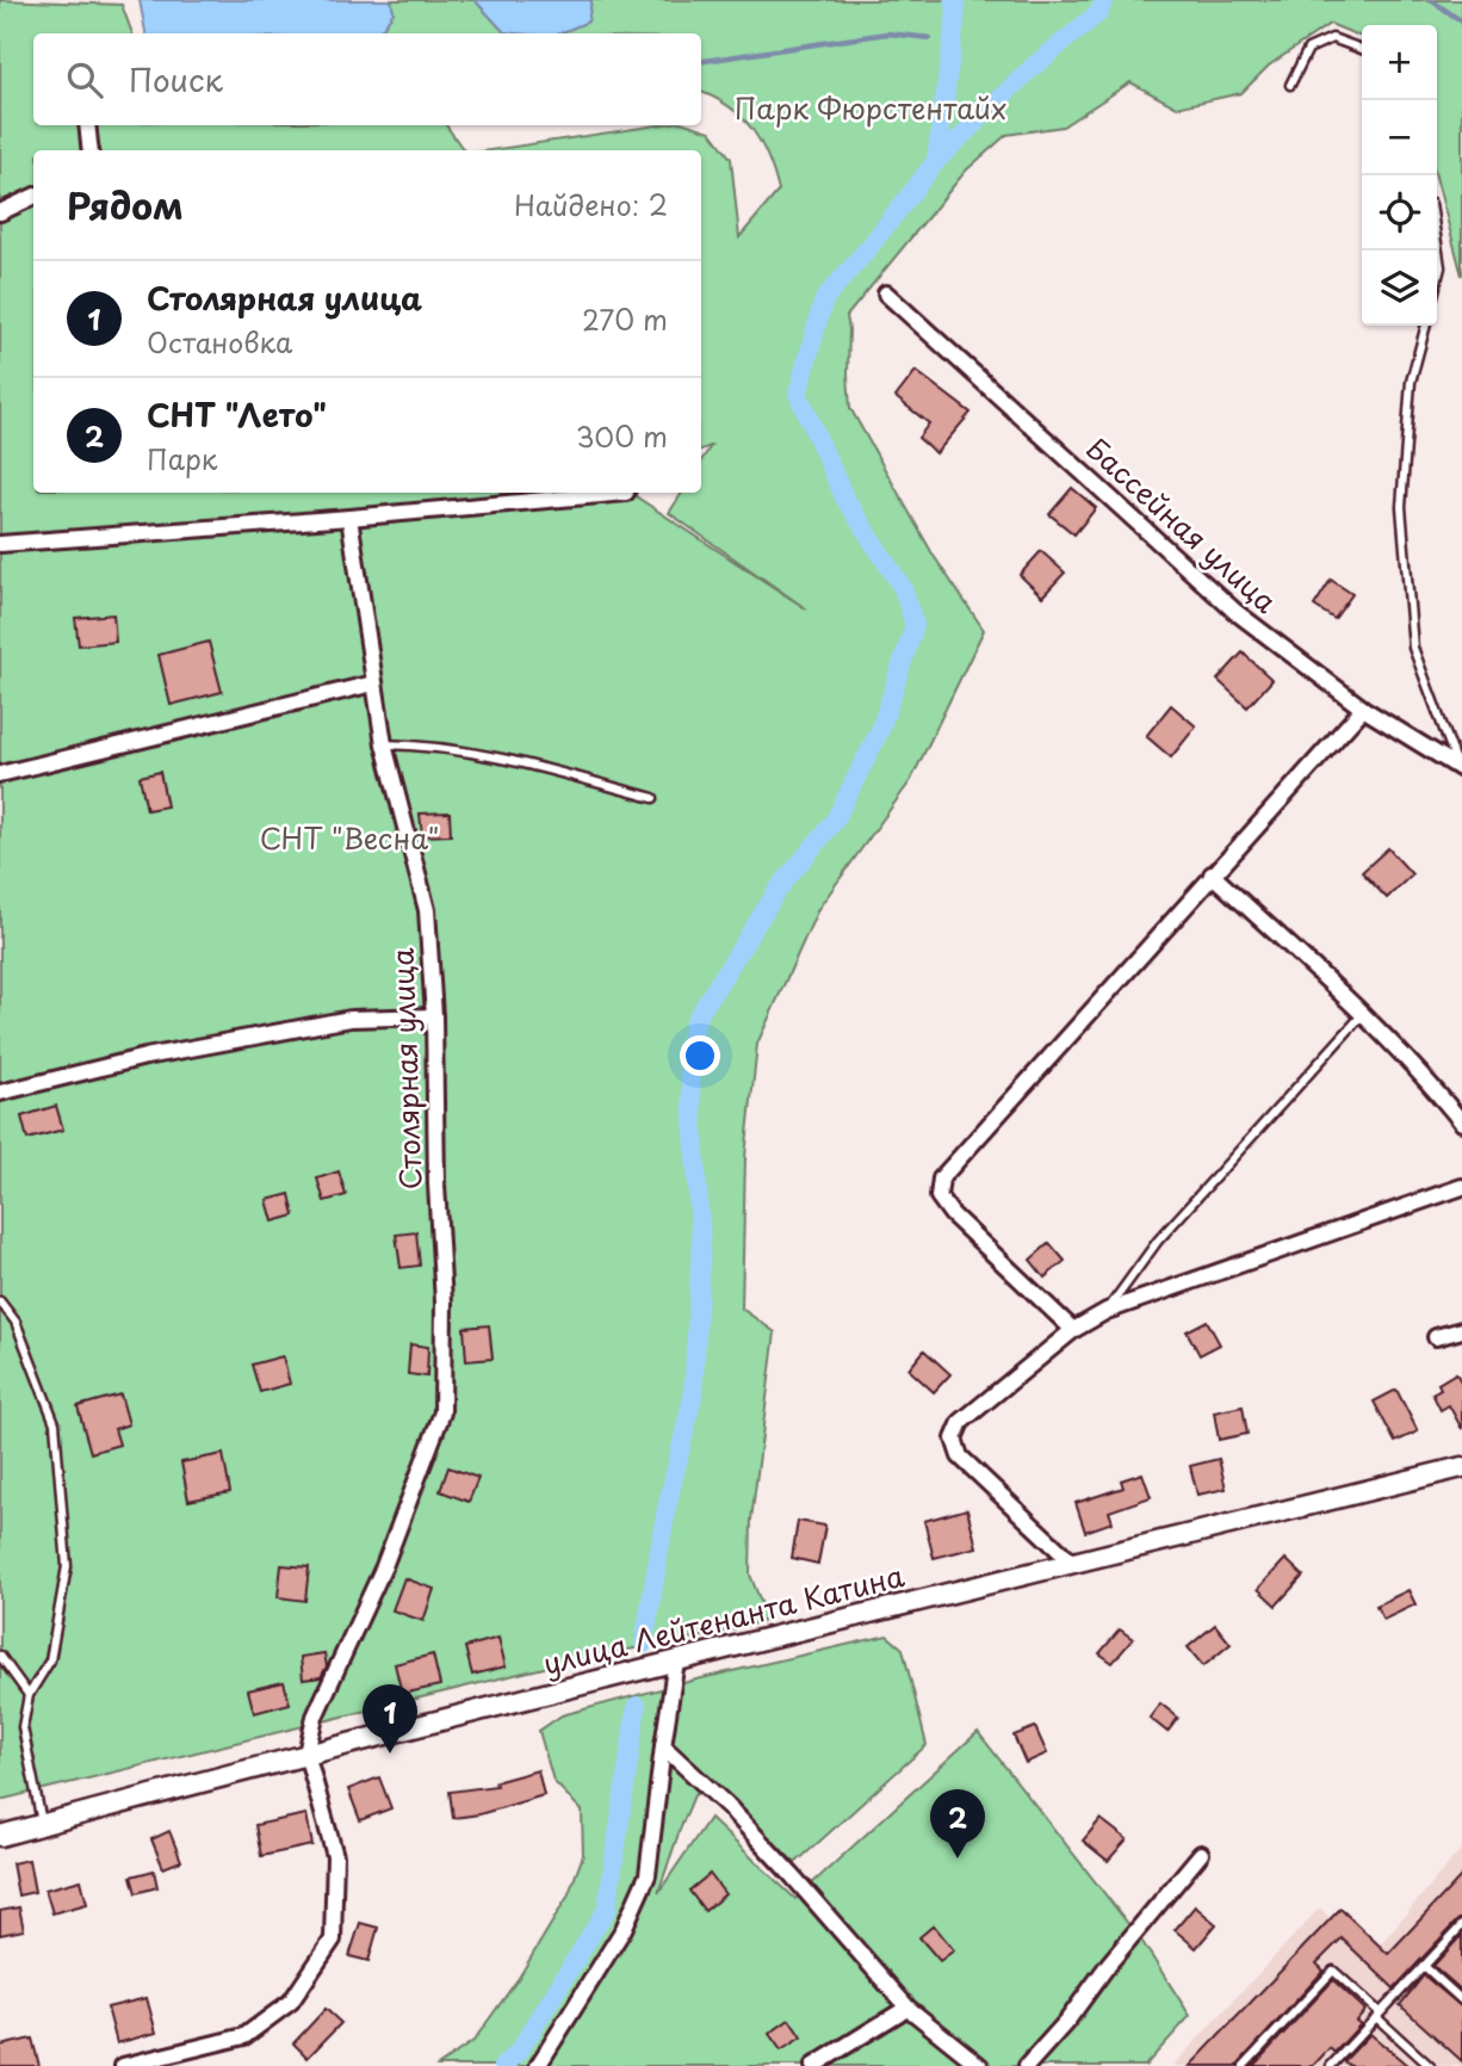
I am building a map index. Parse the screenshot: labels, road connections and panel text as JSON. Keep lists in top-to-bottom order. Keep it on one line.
{"streets":{"street":["Бассейная улица","Столярная улица","улица Лейтенанта Катина"]},"crossings":[["Столярная улица","улица Лейтенанта Катина"]],"parks":["Парк Фюрстентайх","СНТ \"Весна\""],"page":{"map_buttons":["+","−"],"search":"Поиск","heading":["Рядом","Найдено: 2"],"list":[{"mark":"1","name":"Столярная улица","note":"Остановка","value":"270 m"},{"mark":"2","name":"СНТ \"Лето\"","note":"Парк","value":"300 m"}],"pins":["1","2"]}}
